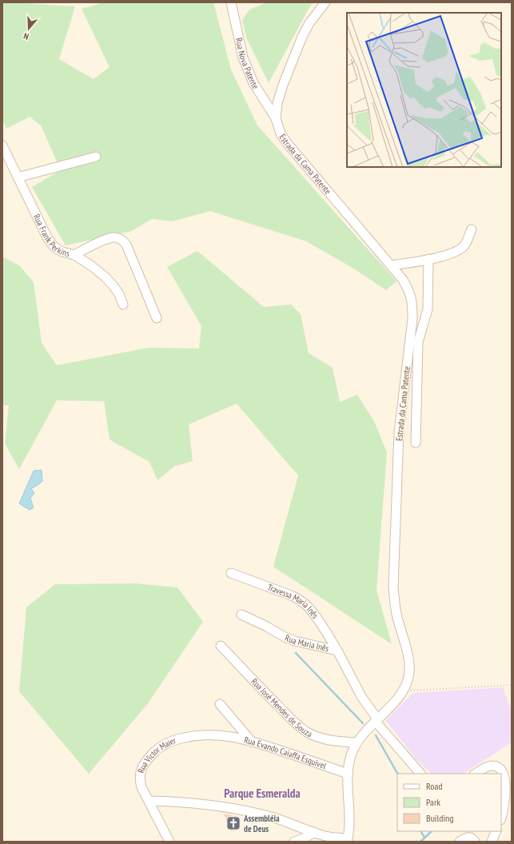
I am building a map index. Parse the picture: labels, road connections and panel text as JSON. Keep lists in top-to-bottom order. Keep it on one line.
{"streets":{"street":["Rua Nova Patente","Estrada da Cama Patente","Rua Frank Perkins","Travessa Maria Inês","Rua Maria Inês","Rua José Mendes de Souza","Rua Evando Caiaffa Esquivel","Rua Victor Maier"]},"crossings":[["Rua Nova Patente","Estrada da Cama Patente"],["Estrada da Cama Patente","Rua Maria Inês"],["Estrada da Cama Patente","Rua José Mendes de Souza"],["Estrada da Cama Patente","Rua Evando Caiaffa Esquivel"],["Travessa Maria Inês","Rua Maria Inês"],["Rua Evando Caiaffa Esquivel","Rua Victor Maier"]],"districts":["Parque Esmeralda"],"places":{"church":["Assembléia de Deus"]},"legend":["Road","Park","Building"],"north":"bottom"}
